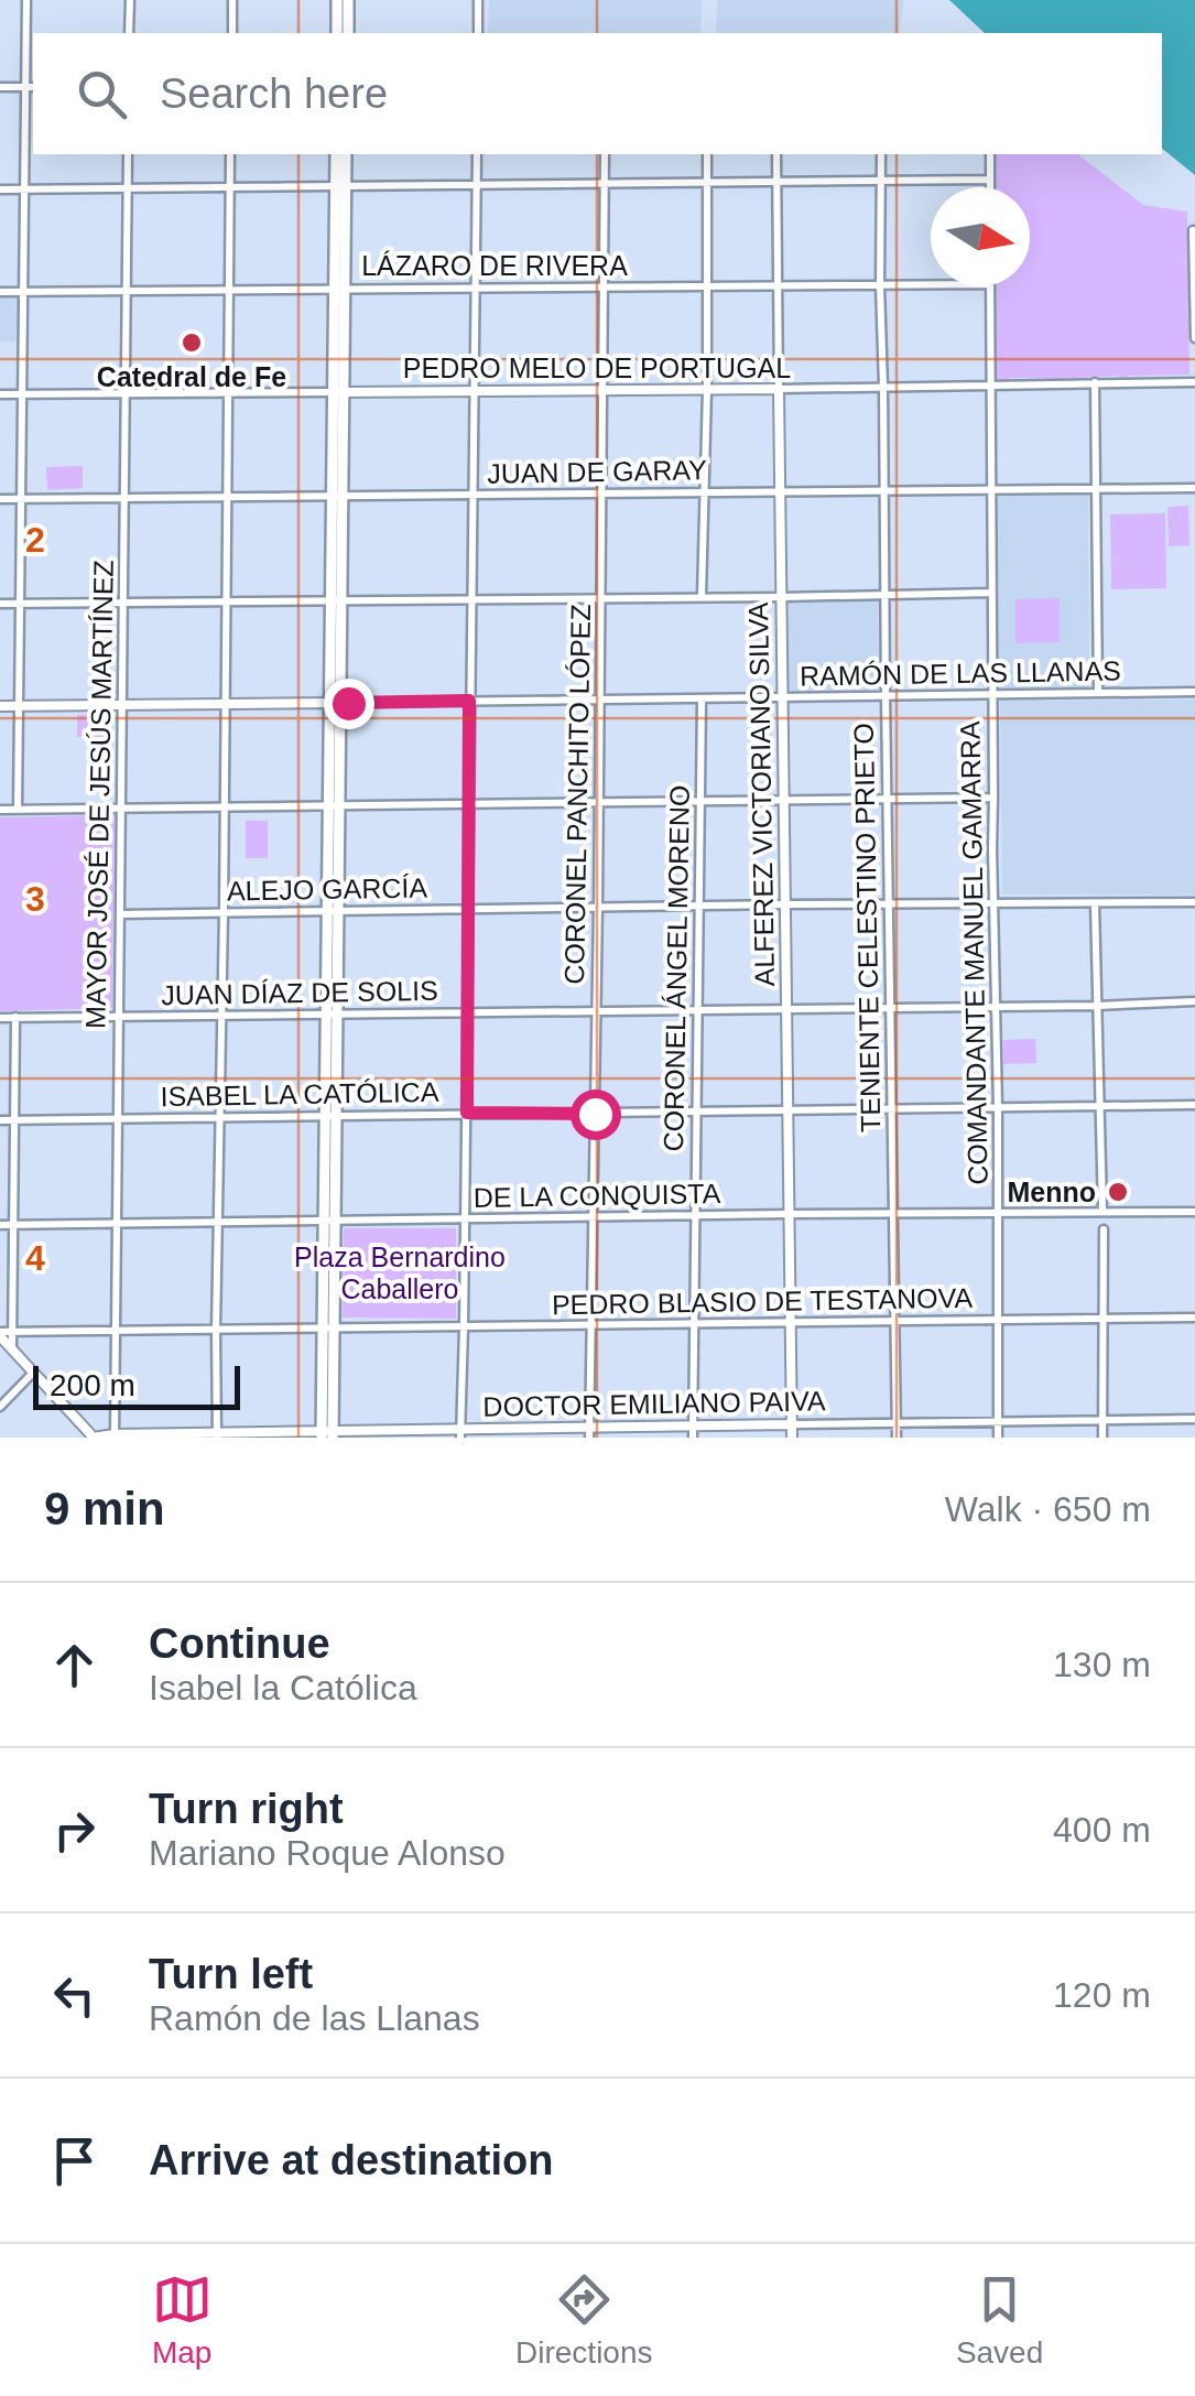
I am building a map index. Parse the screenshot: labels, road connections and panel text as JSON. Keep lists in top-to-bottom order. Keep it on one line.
{"streets":{"street":["LÁZARO DE RIVERA","PEDRO MELO DE PORTUGAL","JUAN DE GARAY","RAMÓN DE LAS LLANAS","MAYOR JOSÉ DE JESÚS MARTÍNEZ","CORONEL PANCHITO LÓPEZ","ALFEREZ VICTORIANO SILVA","ALEJO GARCÍA","TENIENTE CELESTINO PRIETO","COMANDANTE MANUEL GAMARRA","CORONEL ÁNGEL MORENO","JUAN DÍAZ DE SOLIS","ISABEL LA CATÓLICA","DE LA CONQUISTA","PEDRO BLASIO DE TESTANOVA","DOCTOR EMILIANO PAIVA"]},"crossings":[["LÁZARO DE RIVERA","MAYOR JOSÉ DE JESÚS MARTÍNEZ"],["LÁZARO DE RIVERA","CORONEL PANCHITO LÓPEZ"],["LÁZARO DE RIVERA","ALFEREZ VICTORIANO SILVA"],["LÁZARO DE RIVERA","TENIENTE CELESTINO PRIETO"],["PEDRO MELO DE PORTUGAL","MAYOR JOSÉ DE JESÚS MARTÍNEZ"],["PEDRO MELO DE PORTUGAL","CORONEL PANCHITO LÓPEZ"],["PEDRO MELO DE PORTUGAL","ALFEREZ VICTORIANO SILVA"],["PEDRO MELO DE PORTUGAL","TENIENTE CELESTINO PRIETO"],["PEDRO MELO DE PORTUGAL","COMANDANTE MANUEL GAMARRA"],["JUAN DE GARAY","MAYOR JOSÉ DE JESÚS MARTÍNEZ"],["JUAN DE GARAY","CORONEL PANCHITO LÓPEZ"],["JUAN DE GARAY","ALFEREZ VICTORIANO SILVA"],["JUAN DE GARAY","TENIENTE CELESTINO PRIETO"],["JUAN DE GARAY","COMANDANTE MANUEL GAMARRA"],["RAMÓN DE LAS LLANAS","MAYOR JOSÉ DE JESÚS MARTÍNEZ"],["RAMÓN DE LAS LLANAS","CORONEL PANCHITO LÓPEZ"],["RAMÓN DE LAS LLANAS","ALFEREZ VICTORIANO SILVA"],["RAMÓN DE LAS LLANAS","TENIENTE CELESTINO PRIETO"],["RAMÓN DE LAS LLANAS","COMANDANTE MANUEL GAMARRA"],["RAMÓN DE LAS LLANAS","CORONEL ÁNGEL MORENO"],["MAYOR JOSÉ DE JESÚS MARTÍNEZ","ALEJO GARCÍA"],["MAYOR JOSÉ DE JESÚS MARTÍNEZ","JUAN DÍAZ DE SOLIS"],["MAYOR JOSÉ DE JESÚS MARTÍNEZ","ISABEL LA CATÓLICA"],["MAYOR JOSÉ DE JESÚS MARTÍNEZ","DE LA CONQUISTA"],["MAYOR JOSÉ DE JESÚS MARTÍNEZ","PEDRO BLASIO DE TESTANOVA"],["MAYOR JOSÉ DE JESÚS MARTÍNEZ","DOCTOR EMILIANO PAIVA"],["CORONEL PANCHITO LÓPEZ","ALEJO GARCÍA"],["CORONEL PANCHITO LÓPEZ","JUAN DÍAZ DE SOLIS"],["CORONEL PANCHITO LÓPEZ","ISABEL LA CATÓLICA"],["CORONEL PANCHITO LÓPEZ","DE LA CONQUISTA"],["CORONEL PANCHITO LÓPEZ","PEDRO BLASIO DE TESTANOVA"],["CORONEL PANCHITO LÓPEZ","DOCTOR EMILIANO PAIVA"],["ALFEREZ VICTORIANO SILVA","ALEJO GARCÍA"],["ALFEREZ VICTORIANO SILVA","JUAN DÍAZ DE SOLIS"],["ALFEREZ VICTORIANO SILVA","ISABEL LA CATÓLICA"],["ALFEREZ VICTORIANO SILVA","DE LA CONQUISTA"],["ALFEREZ VICTORIANO SILVA","PEDRO BLASIO DE TESTANOVA"],["ALFEREZ VICTORIANO SILVA","DOCTOR EMILIANO PAIVA"],["ALEJO GARCÍA","TENIENTE CELESTINO PRIETO"],["ALEJO GARCÍA","COMANDANTE MANUEL GAMARRA"],["ALEJO GARCÍA","CORONEL ÁNGEL MORENO"],["TENIENTE CELESTINO PRIETO","JUAN DÍAZ DE SOLIS"],["TENIENTE CELESTINO PRIETO","ISABEL LA CATÓLICA"],["TENIENTE CELESTINO PRIETO","DE LA CONQUISTA"],["TENIENTE CELESTINO PRIETO","PEDRO BLASIO DE TESTANOVA"],["TENIENTE CELESTINO PRIETO","DOCTOR EMILIANO PAIVA"],["COMANDANTE MANUEL GAMARRA","JUAN DÍAZ DE SOLIS"],["COMANDANTE MANUEL GAMARRA","ISABEL LA CATÓLICA"],["COMANDANTE MANUEL GAMARRA","DE LA CONQUISTA"],["COMANDANTE MANUEL GAMARRA","PEDRO BLASIO DE TESTANOVA"],["COMANDANTE MANUEL GAMARRA","DOCTOR EMILIANO PAIVA"],["CORONEL ÁNGEL MORENO","JUAN DÍAZ DE SOLIS"],["CORONEL ÁNGEL MORENO","ISABEL LA CATÓLICA"],["CORONEL ÁNGEL MORENO","DE LA CONQUISTA"],["CORONEL ÁNGEL MORENO","PEDRO BLASIO DE TESTANOVA"],["CORONEL ÁNGEL MORENO","DOCTOR EMILIANO PAIVA"]],"parks":["Plaza Bernardino Caballero"],"places":["Catedral de Fe","Menno"],"scale_bar":"200 m","north":"right","page":{"search":"Search here","scale":"200 m","heading":["9 min","Walk · 650 m"],"list":[["Continue","Isabel la Católica","130 m"],["Turn right","Mariano Roque Alonso","400 m"],["Turn left","Ramón de las Llanas","120 m"],"Arrive at destination"],"nav":["Map","Directions","Saved"]},"grid":{"rows":["2","3","4"]}}
